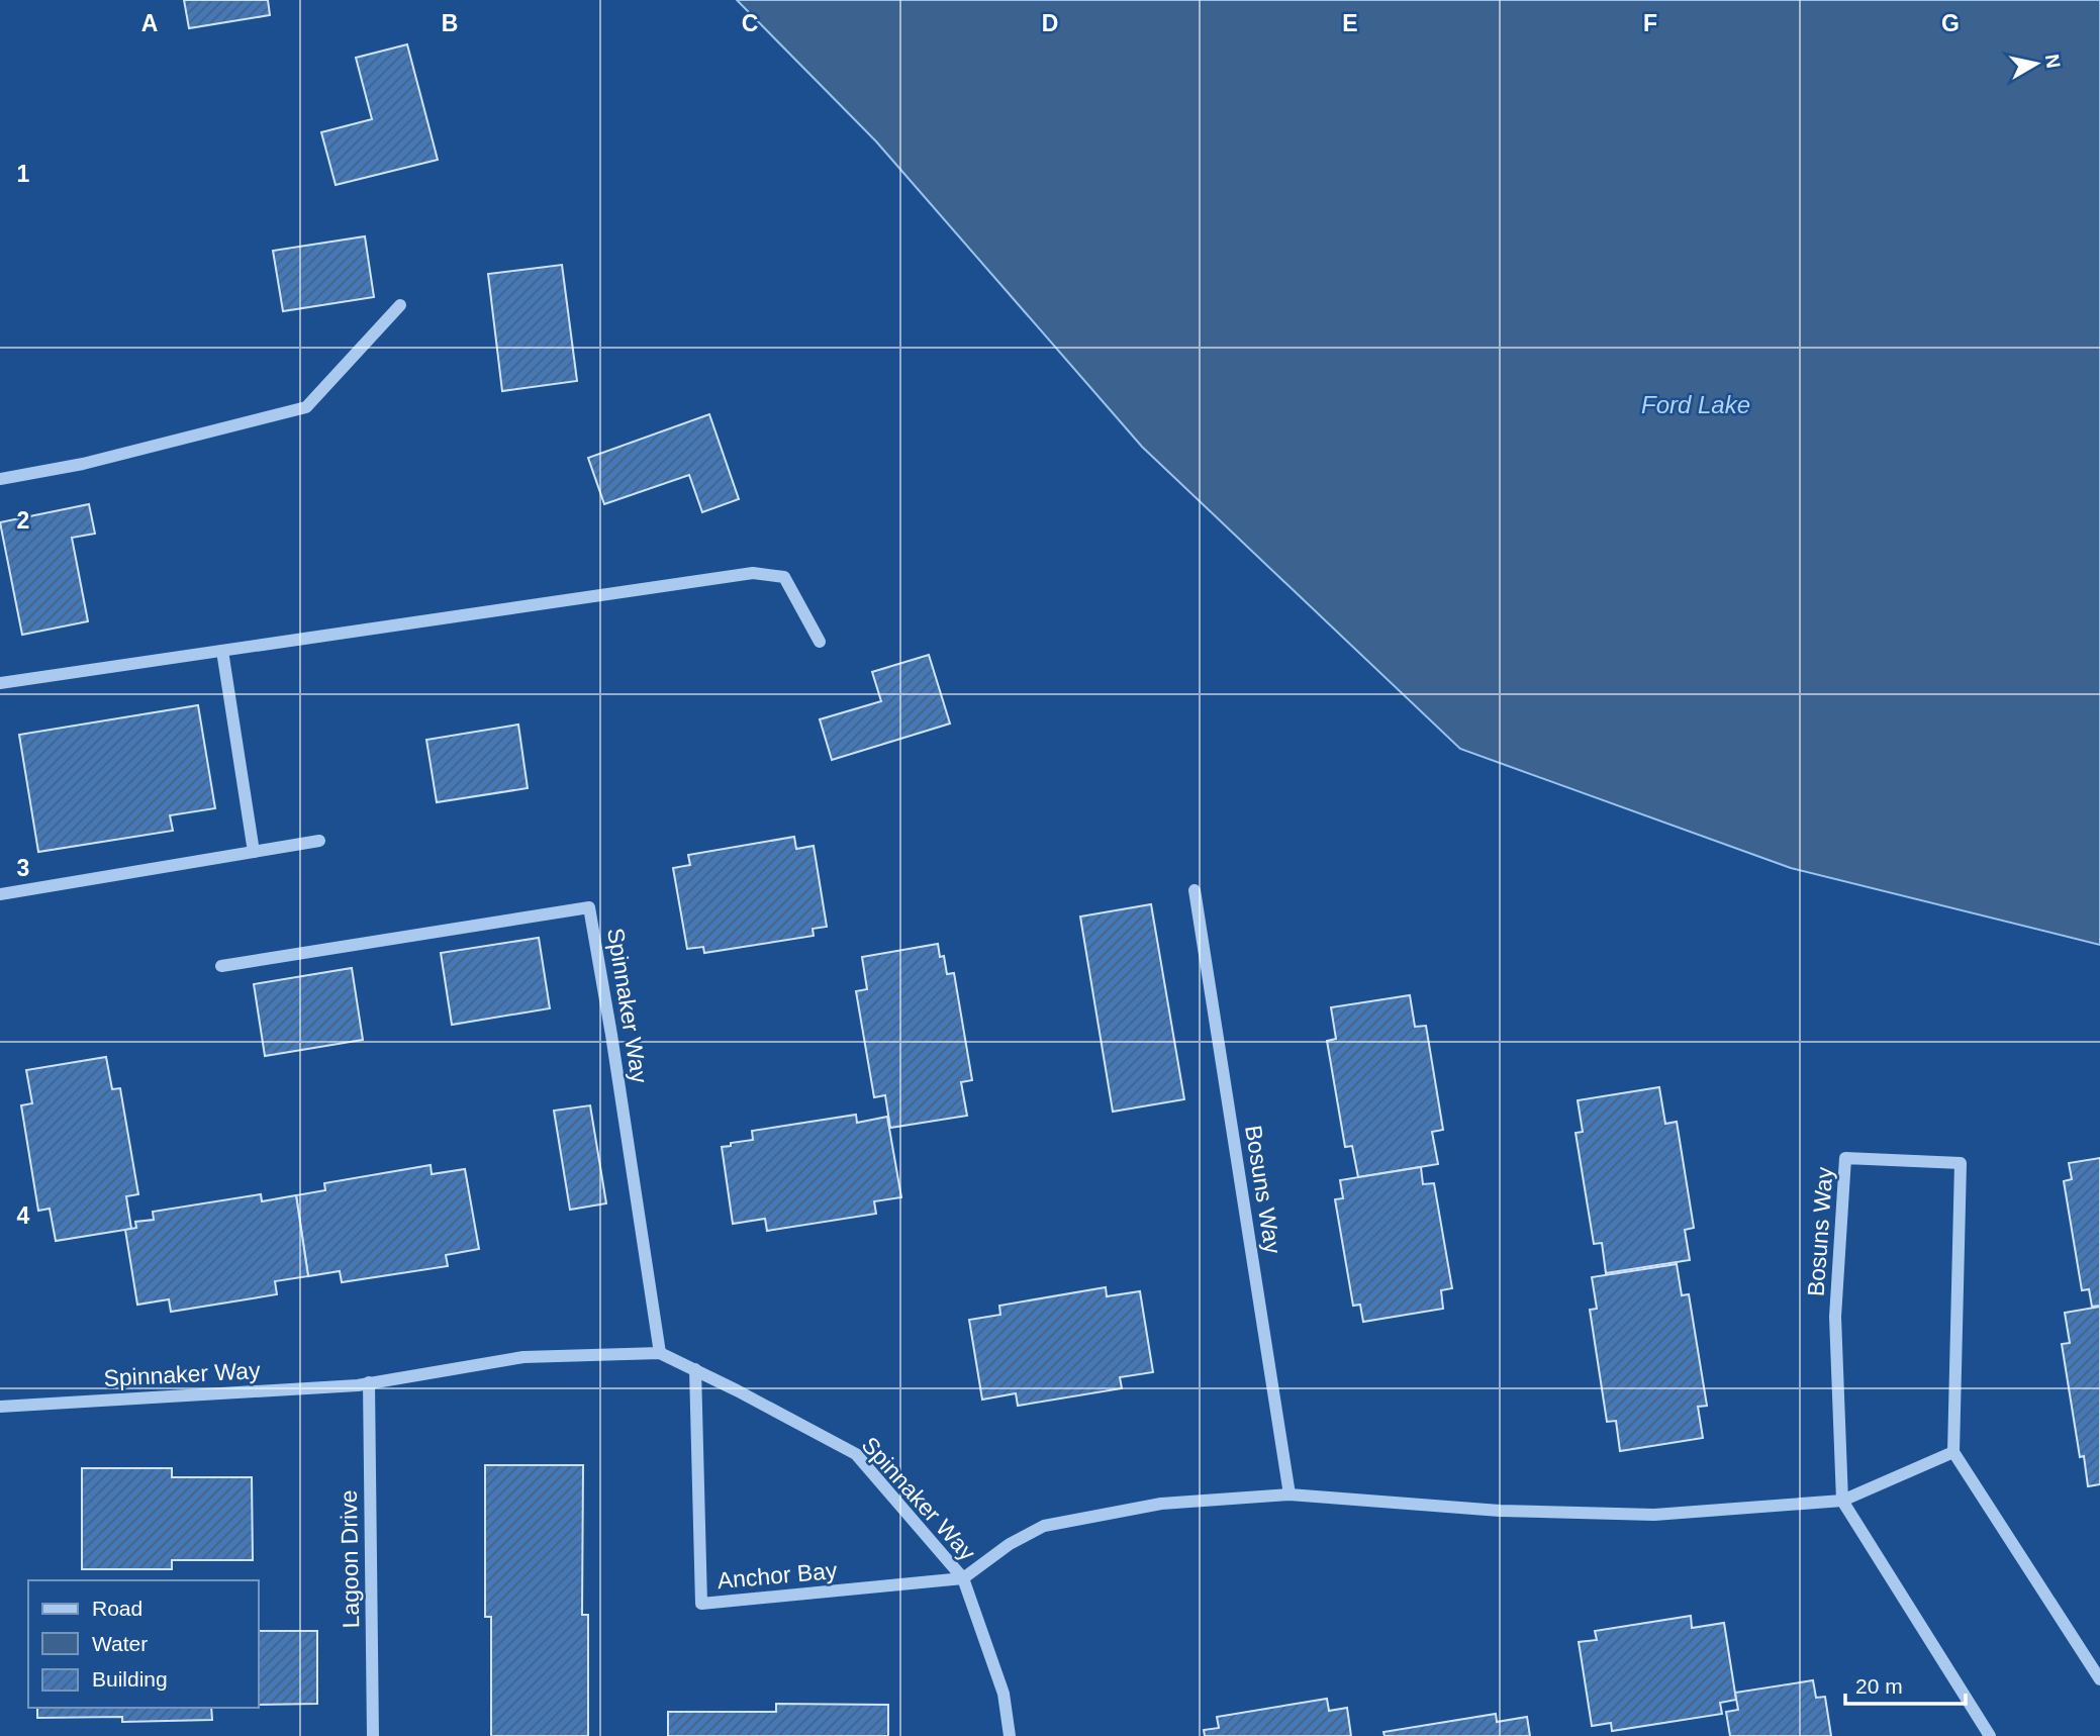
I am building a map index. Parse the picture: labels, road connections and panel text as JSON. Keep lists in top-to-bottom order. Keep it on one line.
{"streets":{"street":["Spinnaker Way","Bosuns Way","Lagoon Drive","Anchor Bay"]},"crossings":[["Spinnaker Way","Lagoon Drive"],["Spinnaker Way","Anchor Bay"]],"water":["Ford Lake"],"legend":["Road","Water","Building"],"scale_bar":"20 m","north":"right","grid":{"columns":["A","B","C","D","E","F","G"],"rows":["1","2","3","4"]}}
